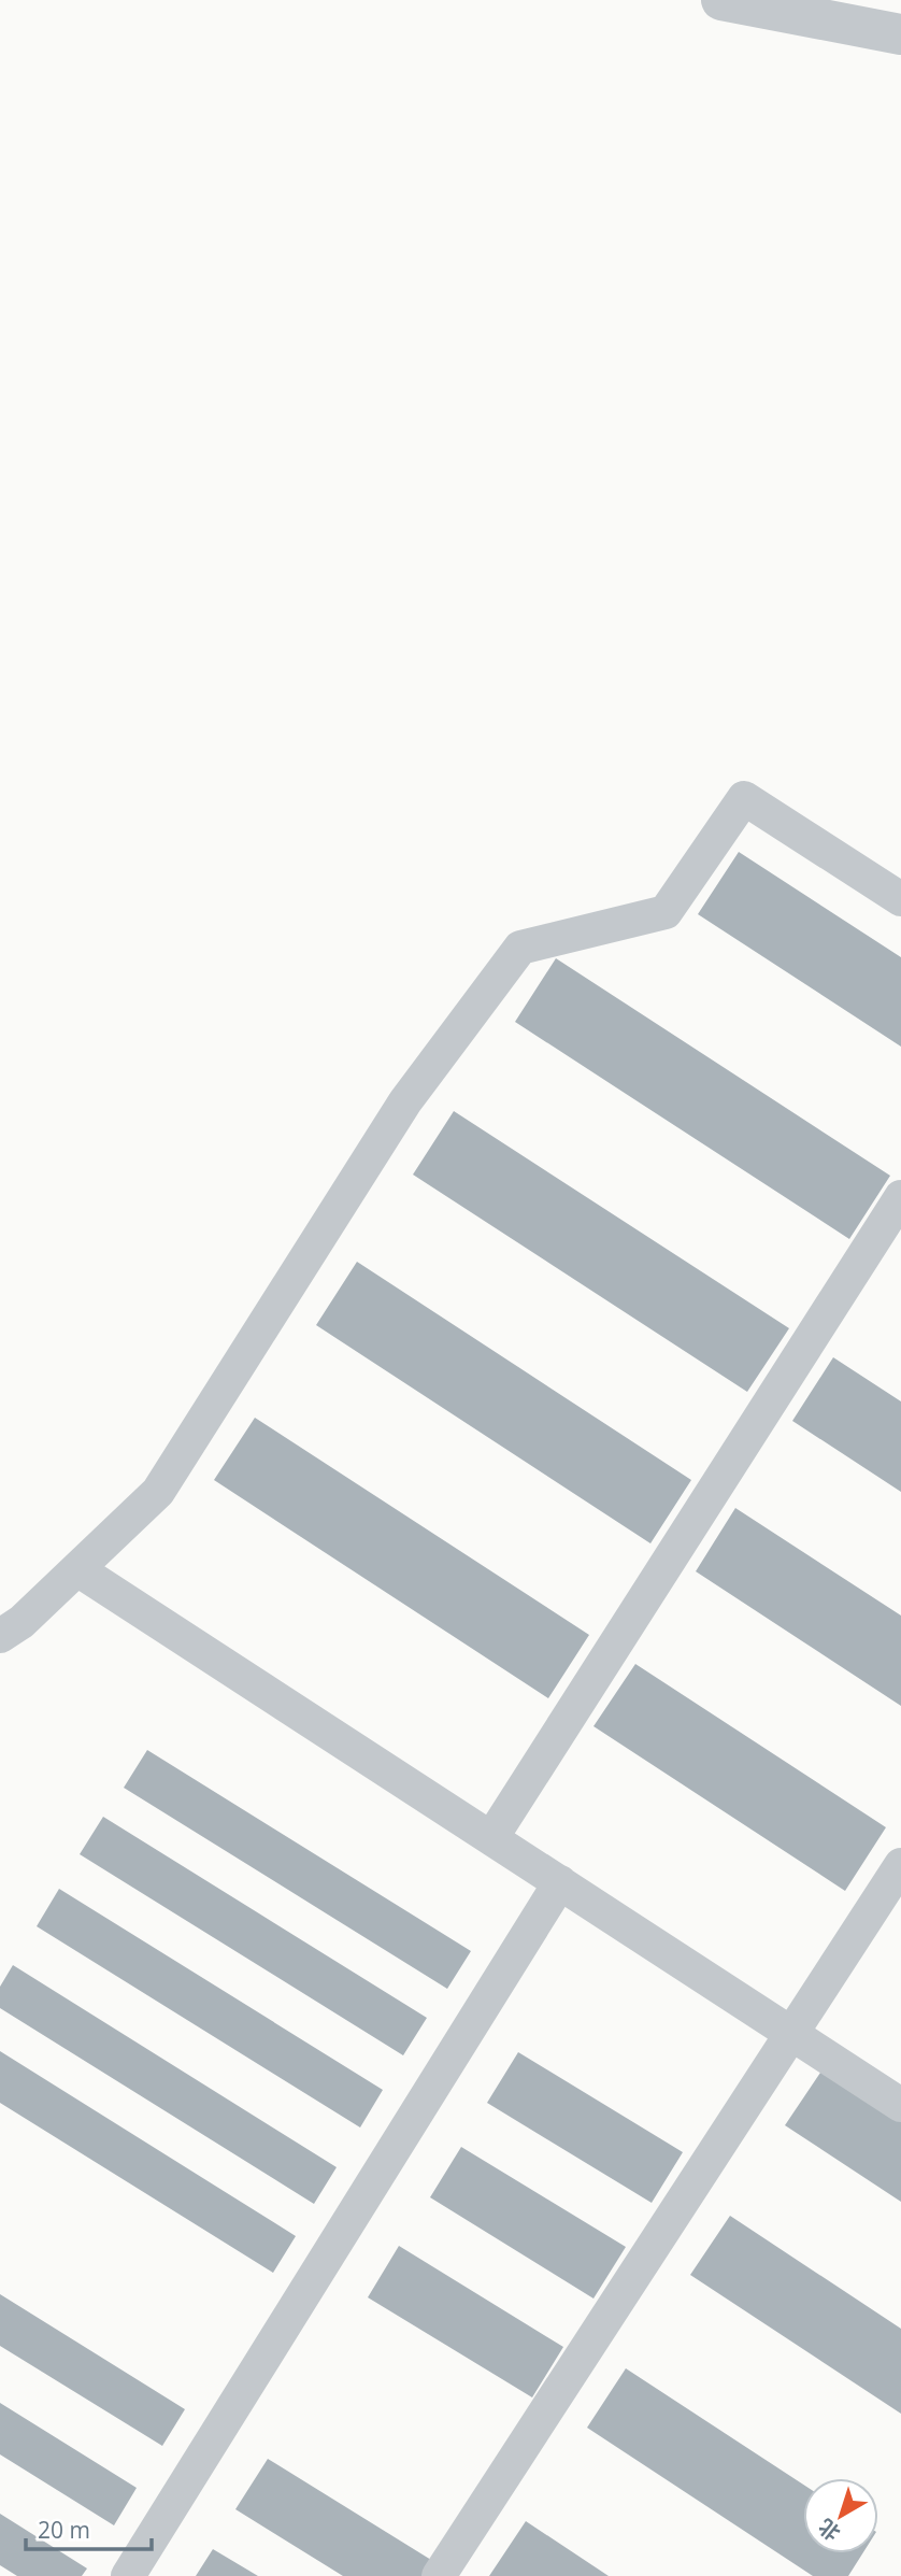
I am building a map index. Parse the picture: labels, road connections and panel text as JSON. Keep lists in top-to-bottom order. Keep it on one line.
{"scale_bar":"20 m","north":"bottom left"}
